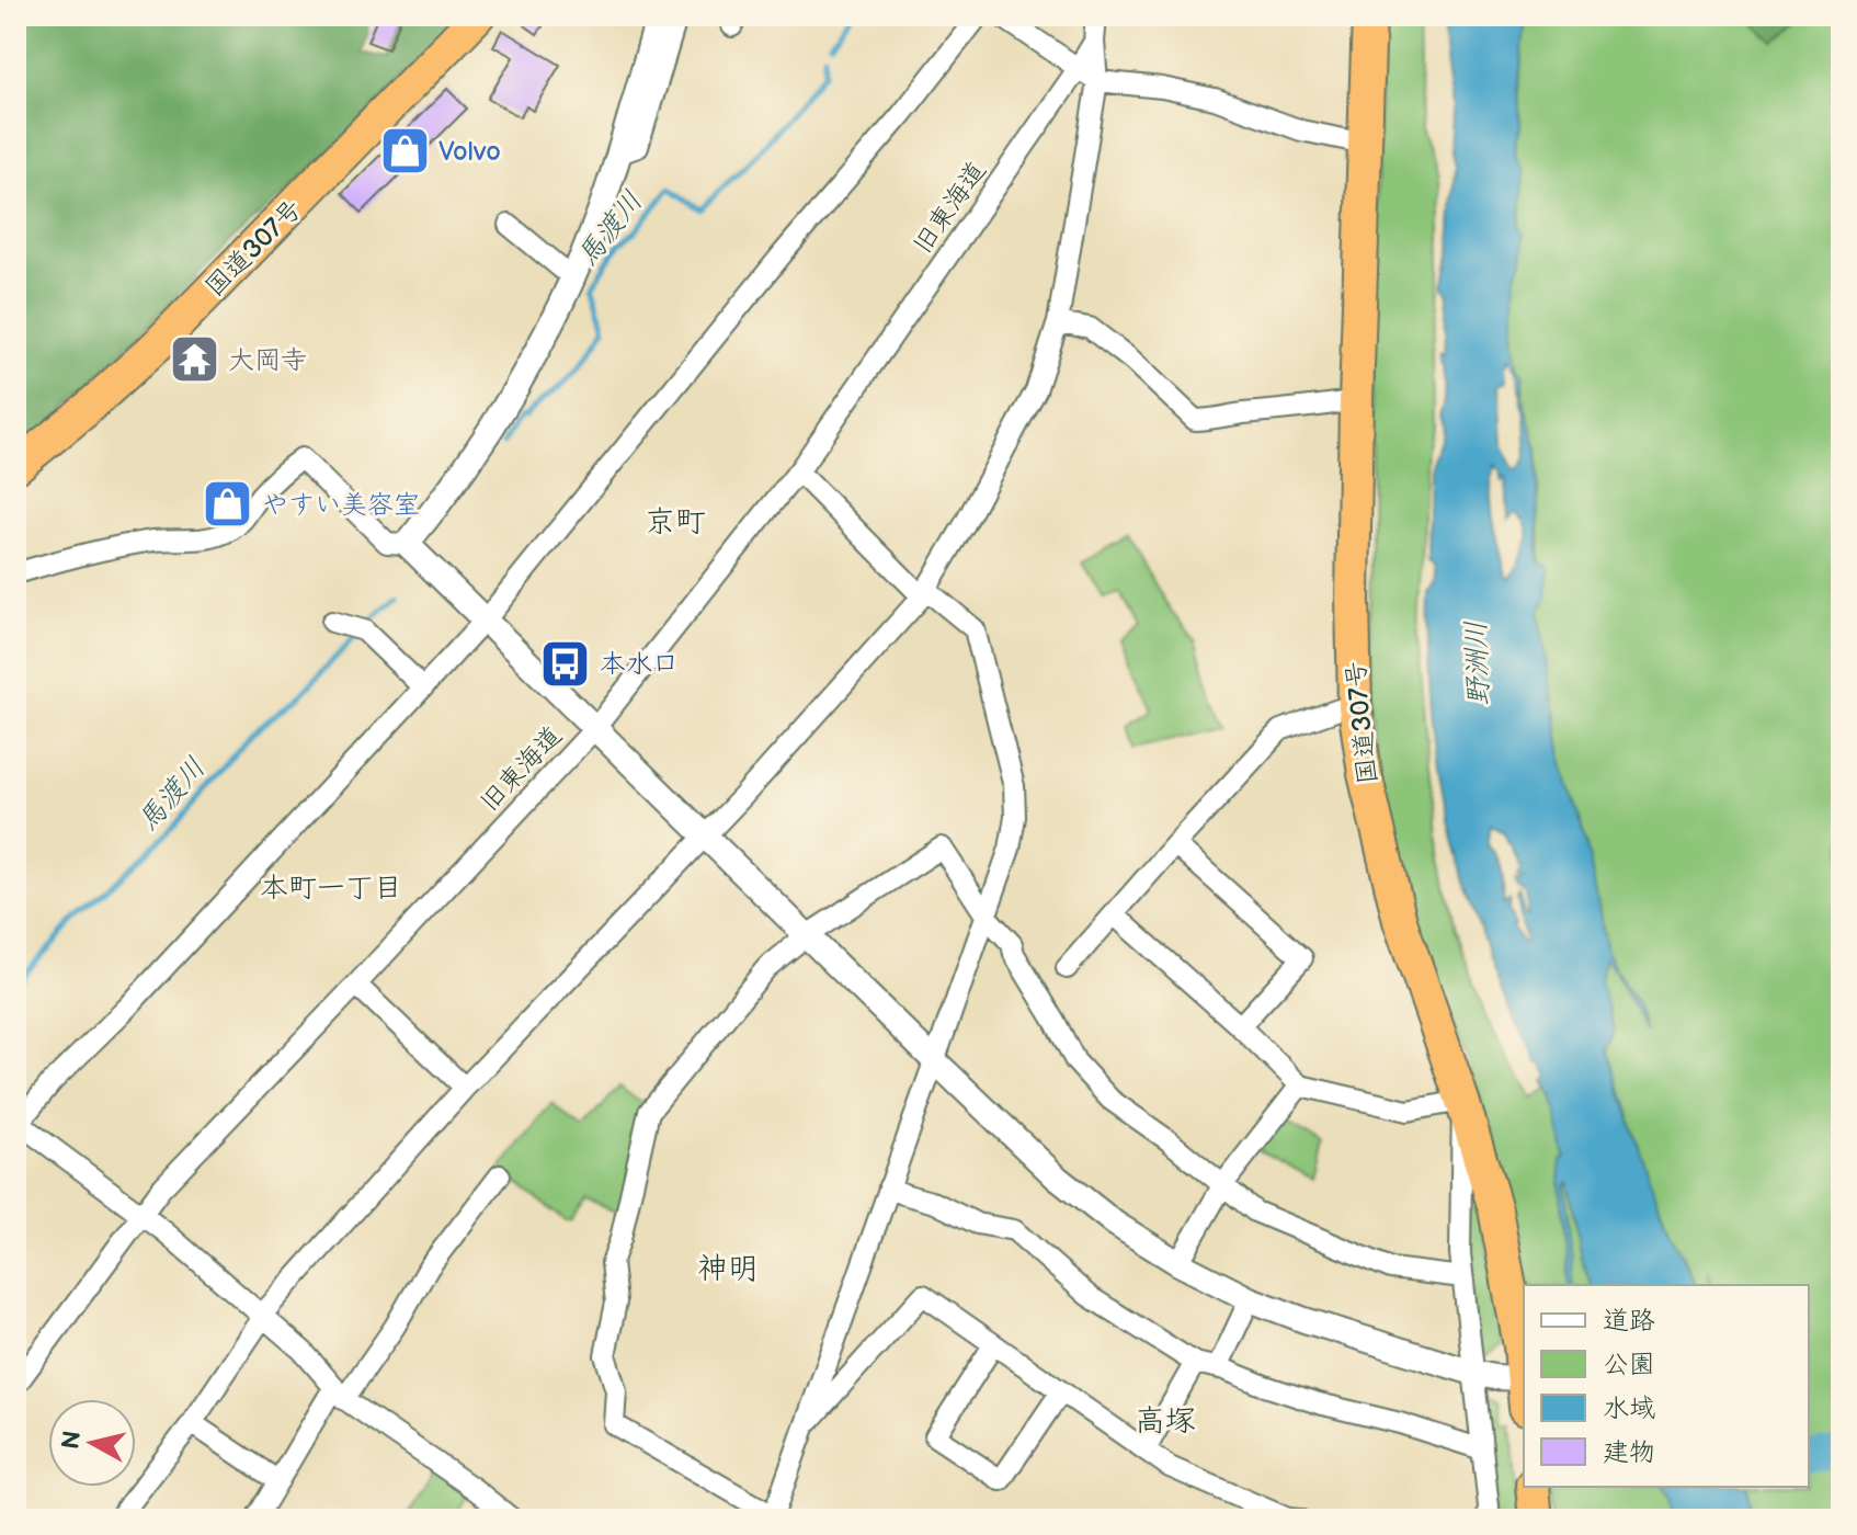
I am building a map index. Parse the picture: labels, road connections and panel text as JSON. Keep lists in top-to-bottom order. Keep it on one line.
{"streets":{"highway":["国道307号"],"street":["旧東海道"]},"districts":["京町","本町一丁目","神明","高塚"],"water":["馬渡川","野洲川"],"places":{"shop":["Volvo","やすい美容室"],"temple":["大岡寺"],"bus stop":["本水口"]},"legend":["道路","公園","水域","建物"],"north":"left"}
